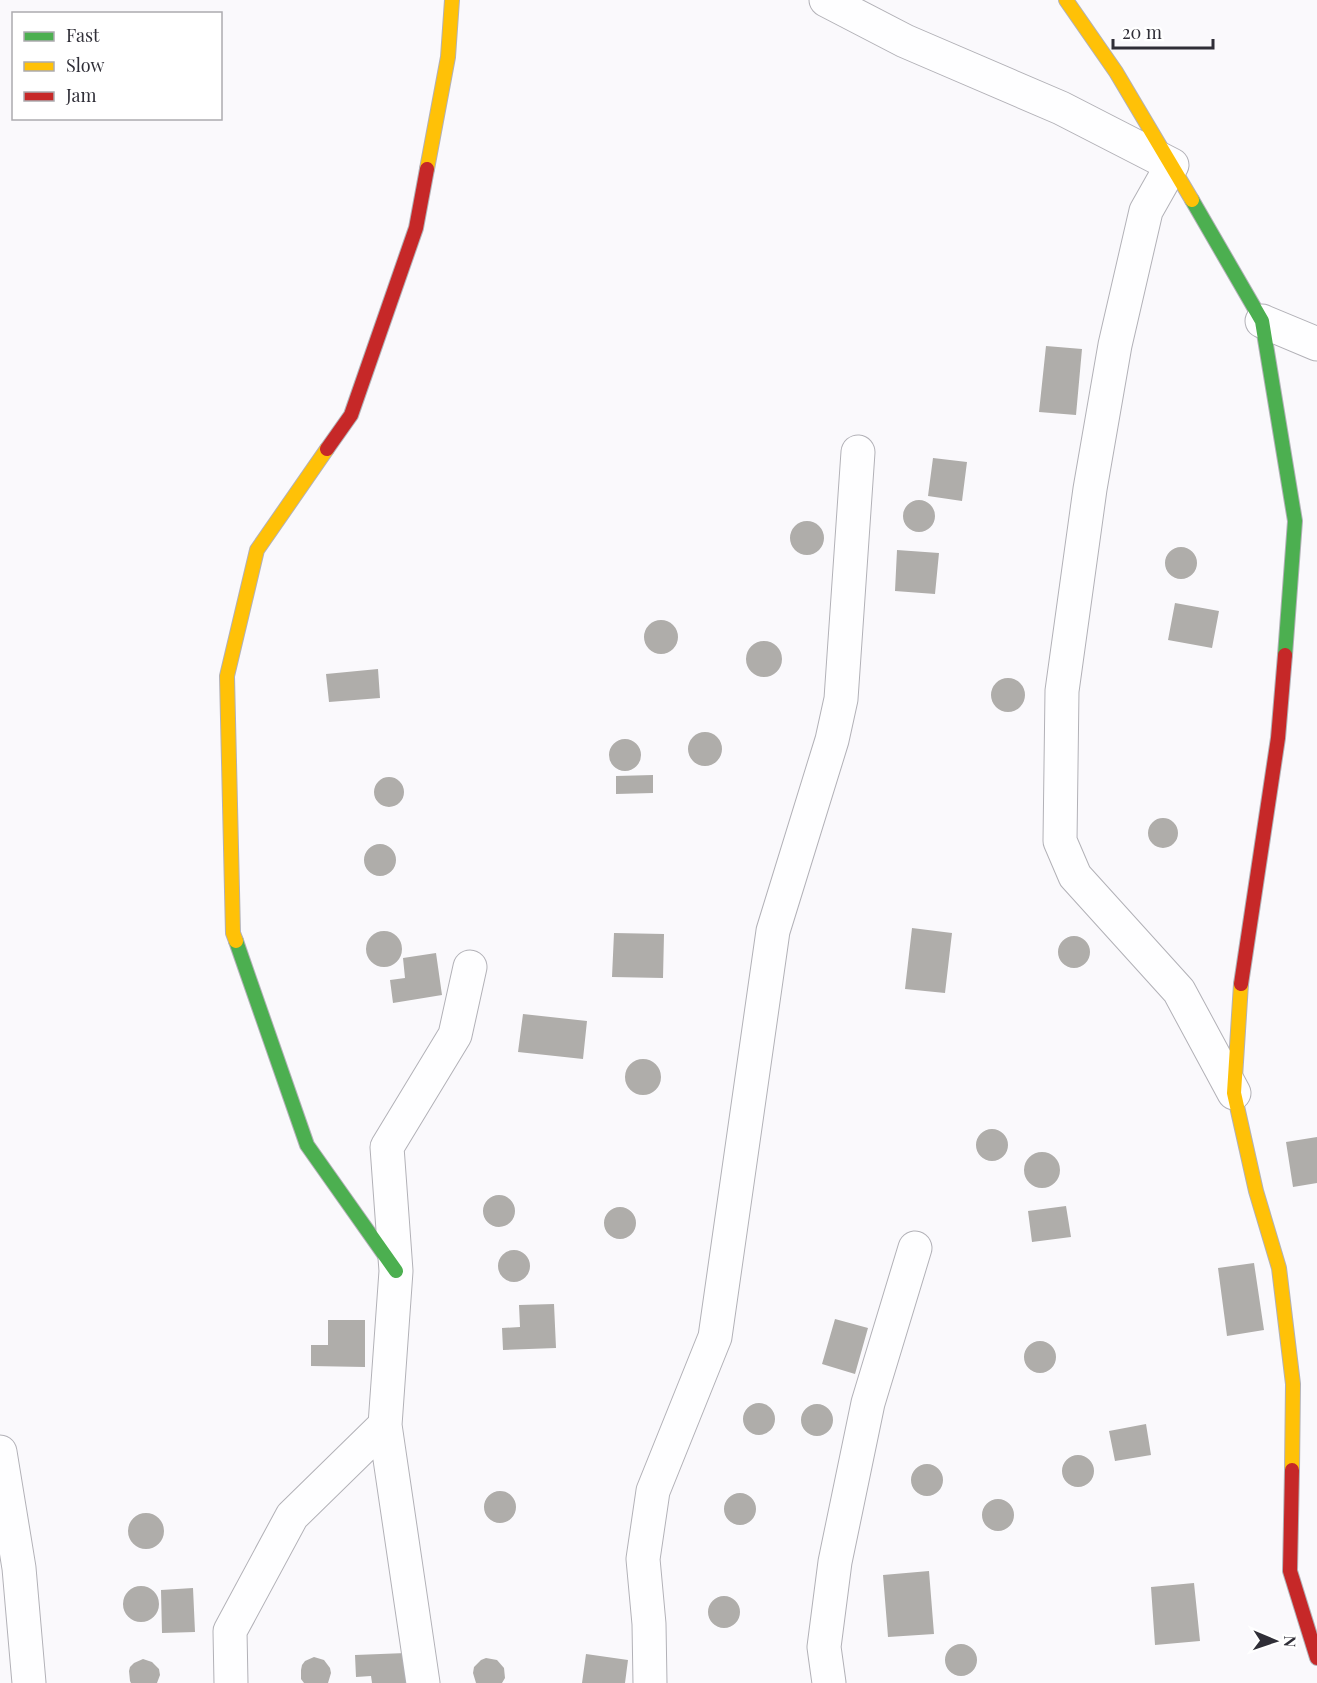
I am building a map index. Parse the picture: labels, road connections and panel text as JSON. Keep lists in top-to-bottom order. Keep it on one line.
{"legend":["Fast","Slow","Jam"],"scale_bar":"20 m","north":"right"}
